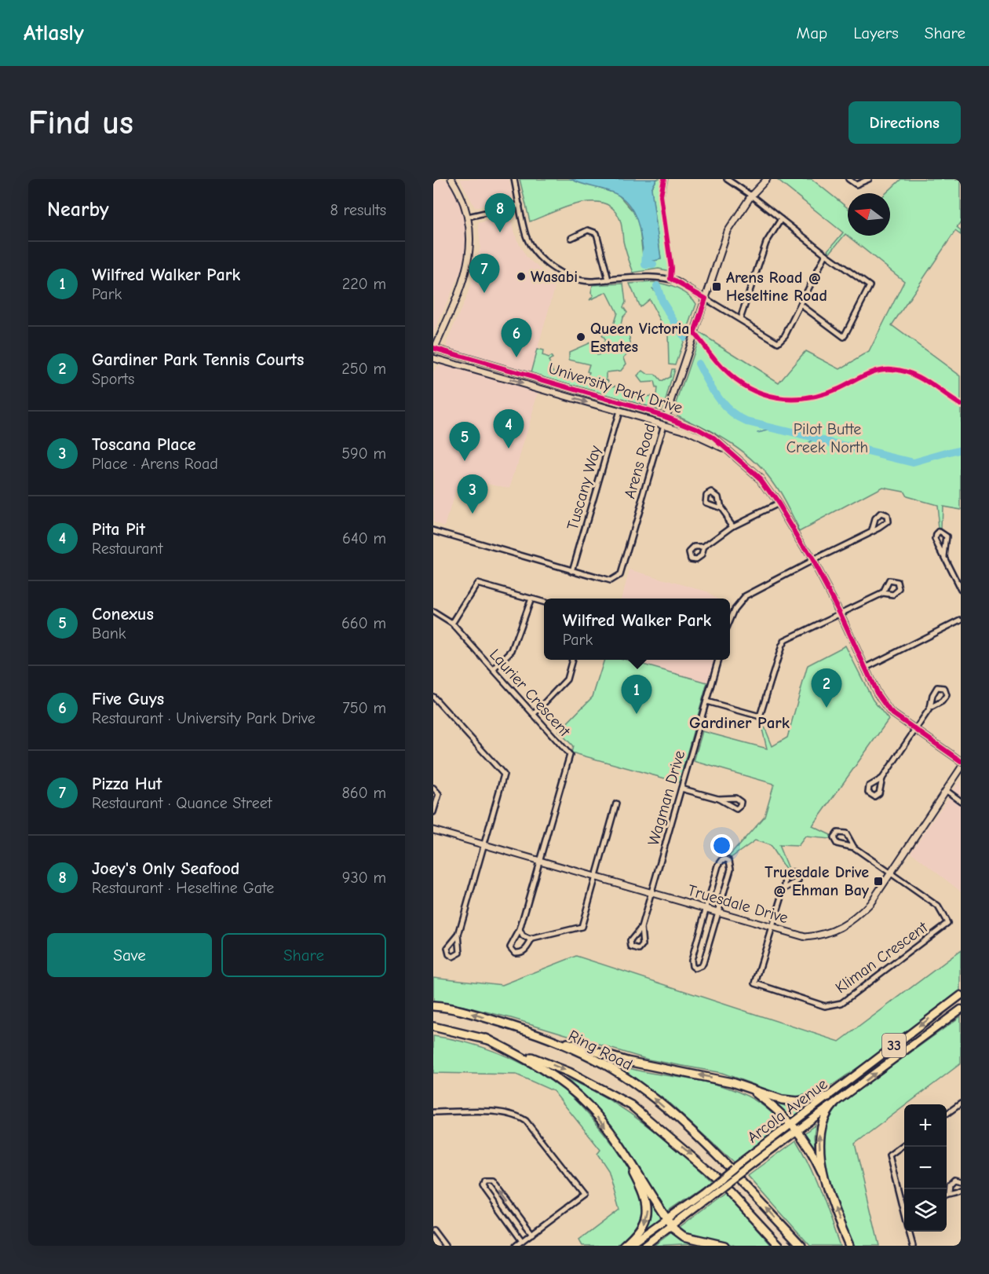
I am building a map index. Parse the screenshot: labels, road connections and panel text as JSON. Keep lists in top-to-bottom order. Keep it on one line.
{"streets":{"highway":["Ring Road"],"main road":["33","Arcola Avenue"],"street":["University Park Drive","Arens Road","Tuscany Way","Laurier Crescent","Wagman Drive","Truesdale Drive","Kliman Crescent"]},"crossings":[["University Park Drive","Arens Road"],["University Park Drive","Tuscany Way"],["Arens Road","Tuscany Way"],["Laurier Crescent","Truesdale Drive"],["Wagman Drive","Truesdale Drive"],["Truesdale Drive","Kliman Crescent"]],"districts":["Gardiner Park"],"parks":["Pilot Butte Creek North"],"places":{"other":["Wasabi","Queen Victoria Estates"],"transit":["Arens Road @ Heseltine Road","Truesdale Drive @ Ehman Bay"]},"north":"left","page":{"header":"Atlasly","nav":["Map","Layers","Share"],"buttons":["Directions",["Save","Share"]],"title":"Find us","heading":["Nearby","8 results"],"pins":["8","7","6","4","5","3","2","1"],"list":[{"mark":"1","name":"Wilfred Walker Park","note":"Park","value":"220 m"},{"mark":"2","name":"Gardiner Park Tennis Courts","note":"Sports","value":"250 m"},{"mark":"3","name":"Toscana Place","note":"Place · Arens Road","value":"590 m"},{"mark":"4","name":"Pita Pit","note":"Restaurant","value":"640 m"},{"mark":"5","name":"Conexus","note":"Bank","value":"660 m"},{"mark":"6","name":"Five Guys","note":"Restaurant · University Park Drive","value":"750 m"},{"mark":"7","name":"Pizza Hut","note":"Restaurant · Quance Street","value":"860 m"},{"mark":"8","name":"Joey's Only Seafood","note":"Restaurant · Heseltine Gate","value":"930 m"}],"popup":["Wilfred Walker Park","Park"],"map_buttons":["+","−"]}}
